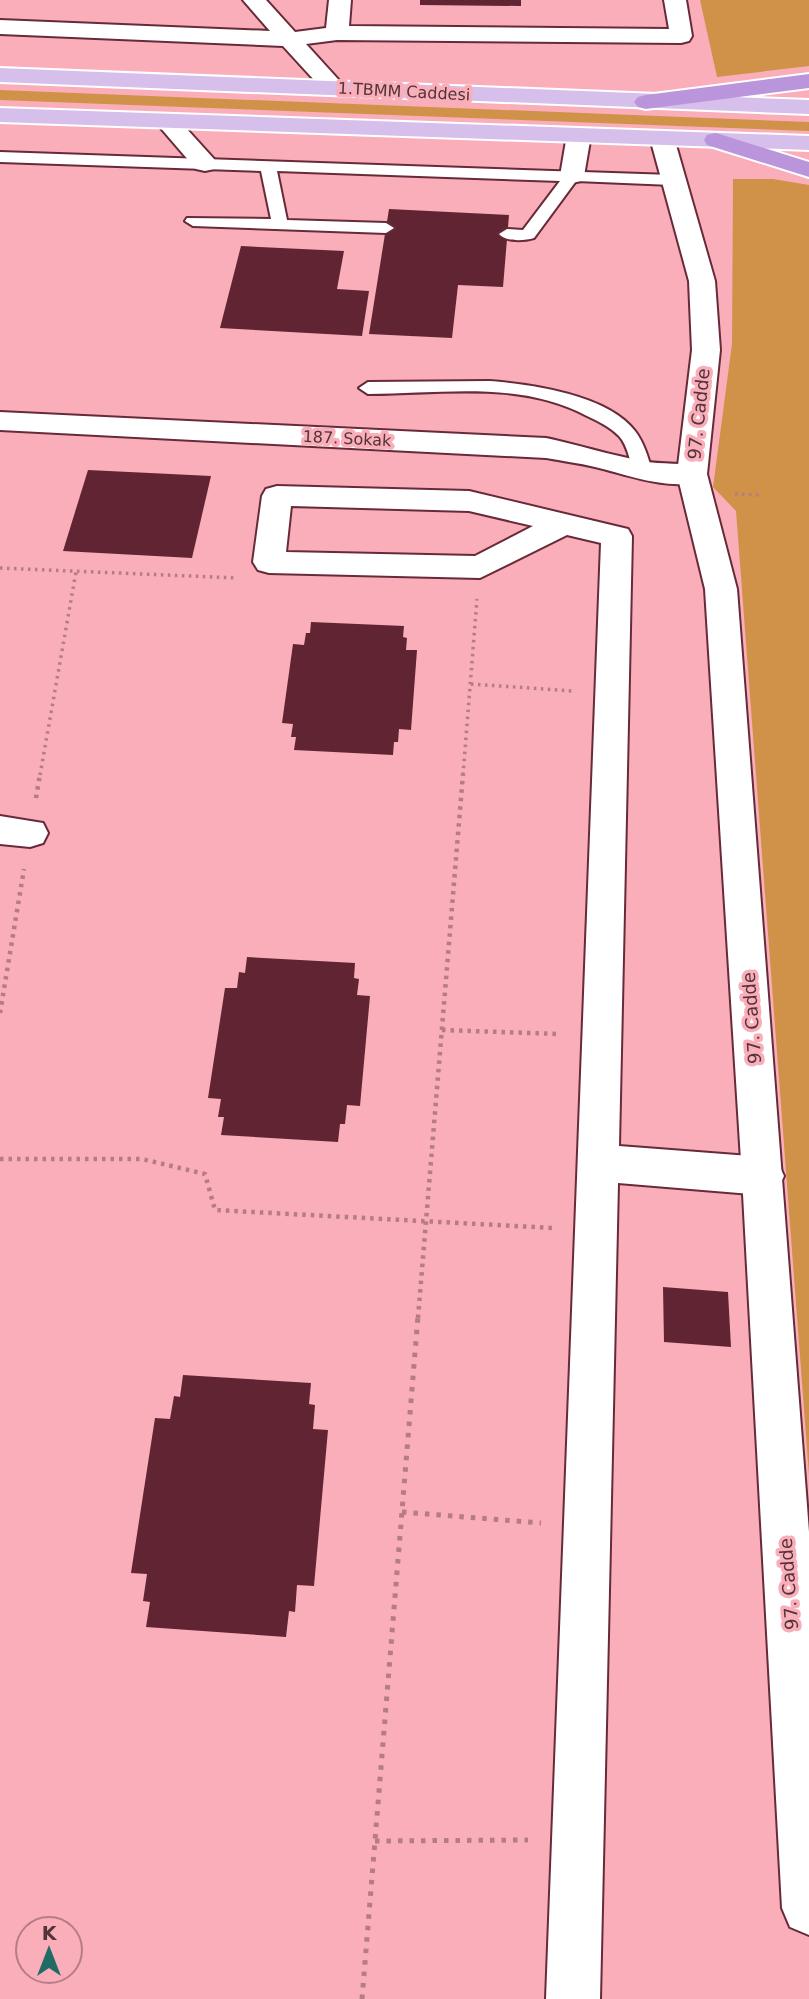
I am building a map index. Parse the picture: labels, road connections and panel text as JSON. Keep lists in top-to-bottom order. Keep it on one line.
{"streets":{"main road":["1.TBMM Caddesi"],"street":["97. Cadde","187. Sokak"]},"crossings":[["97. Cadde","187. Sokak"]],"north":"top"}
